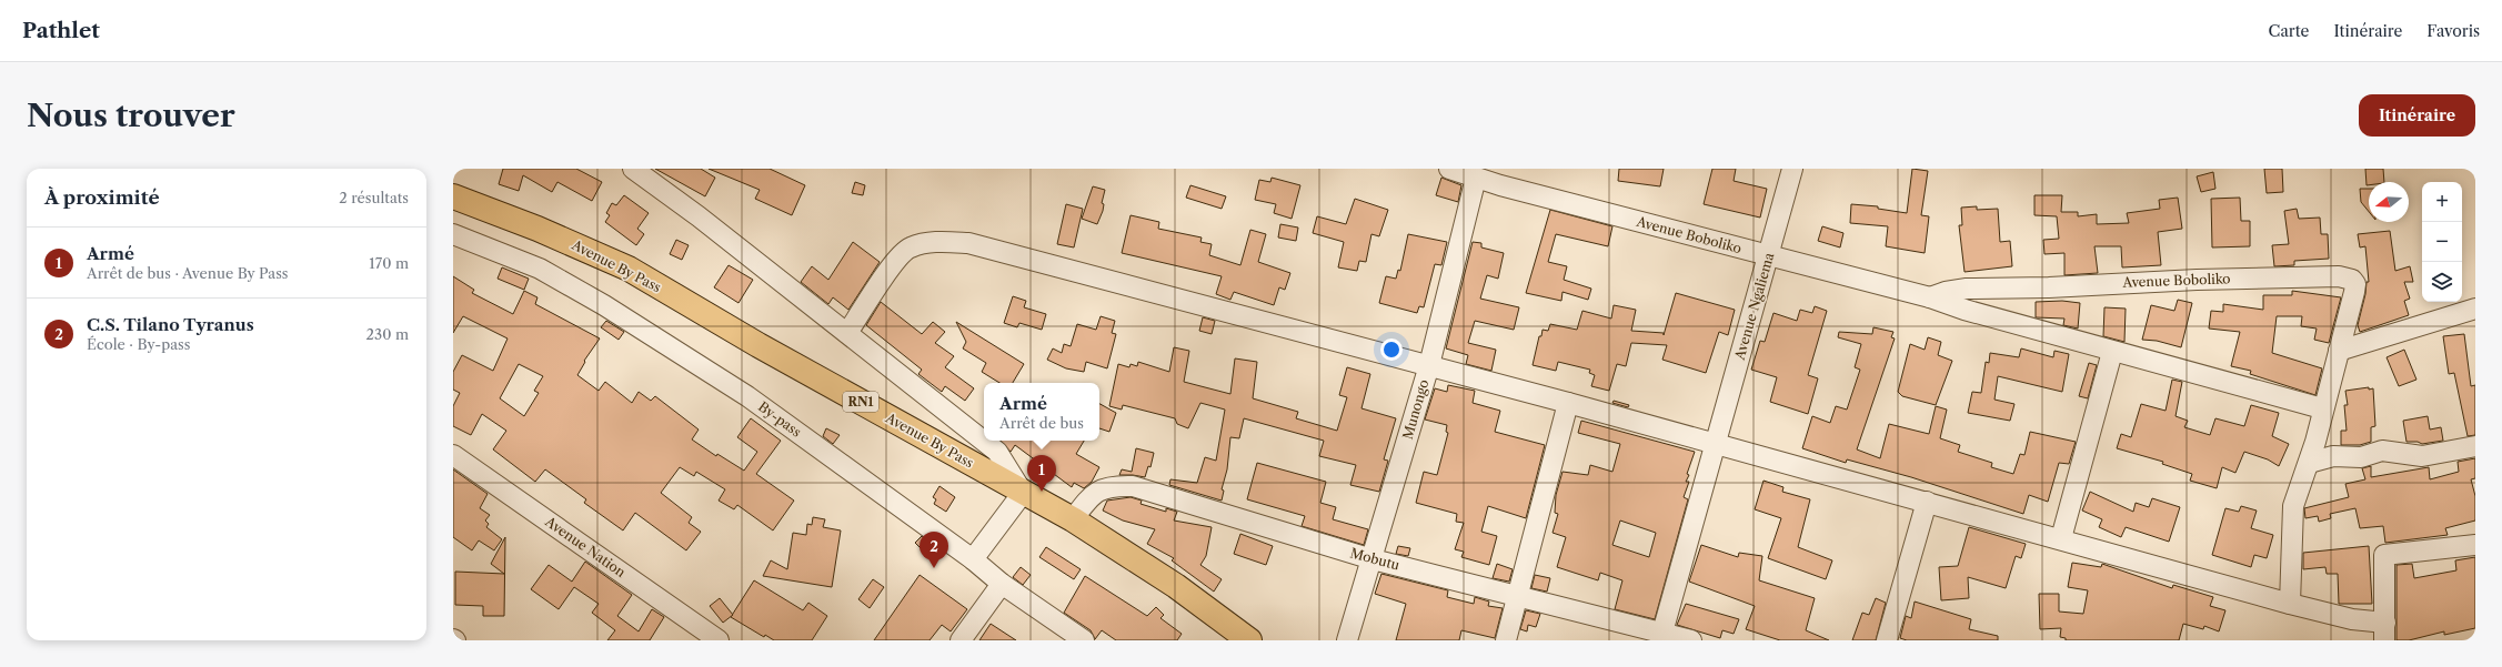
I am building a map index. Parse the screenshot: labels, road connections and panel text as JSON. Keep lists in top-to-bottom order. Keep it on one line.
{"streets":{"highway":["Avenue By Pass","RN1"],"street":["Avenue Boboliko","Avenue Ngaliema","Munongo","By-pass","Avenue Nation","Mobutu"]},"crossings":[["Avenue Boboliko","Avenue Ngaliema"],["Avenue Boboliko","Munongo"],["Avenue By Pass","Mobutu"],["Avenue Ngaliema","Mobutu"],["Munongo","Mobutu"]],"north":"left","page":{"header":"Pathlet","nav":["Carte","Itinéraire","Favoris"],"buttons":"Itinéraire","title":"Nous trouver","heading":["À proximité","2 résultats"],"map_buttons":["+","−"],"list":[{"mark":"1","name":"Armé","note":"Arrêt de bus · Avenue By Pass","value":"170 m"},{"mark":"2","name":"C.S. Tilano Tyranus","note":"École · By-pass","value":"230 m"}],"popup":["Armé","Arrêt de bus"],"pins":["1","2"]}}
